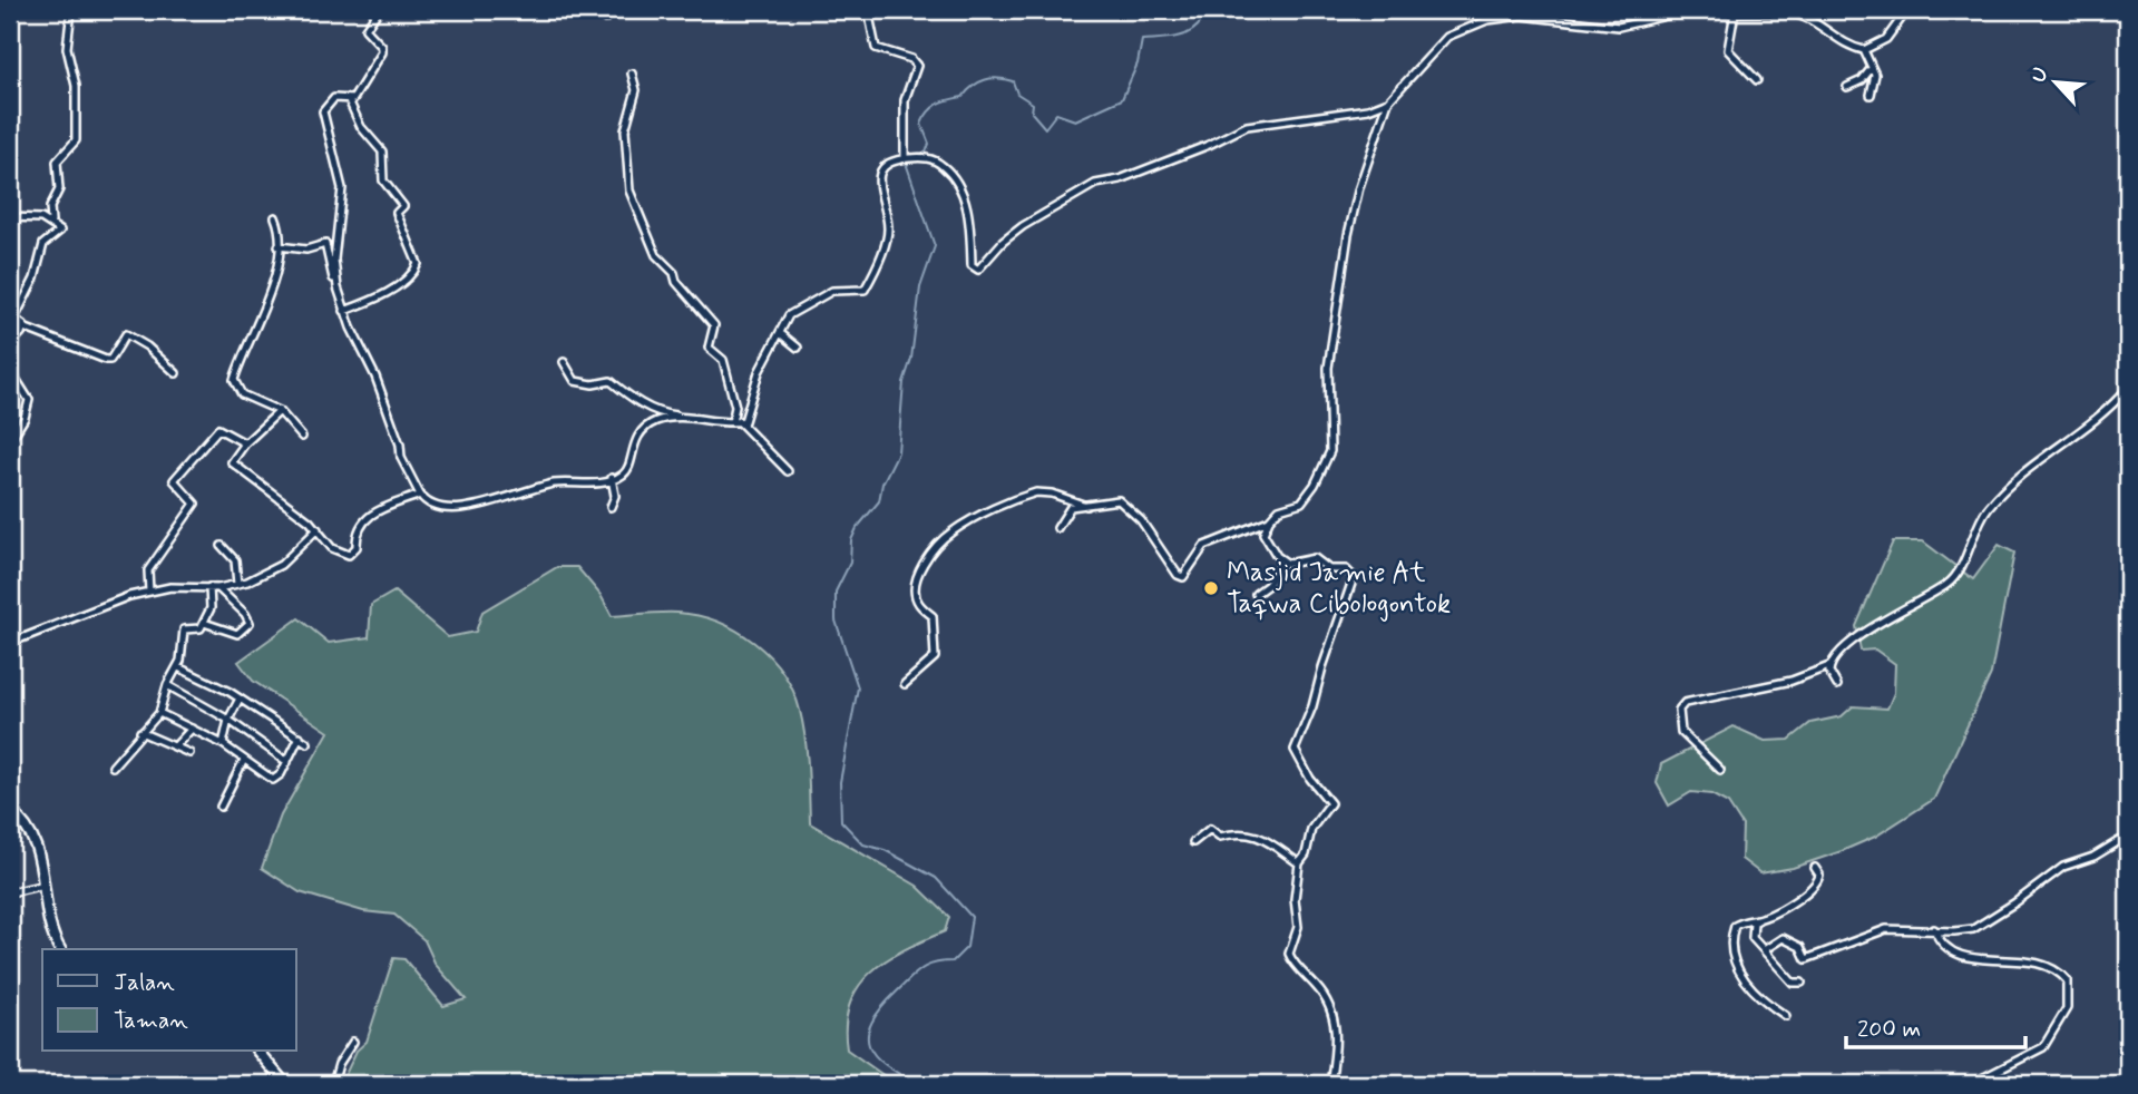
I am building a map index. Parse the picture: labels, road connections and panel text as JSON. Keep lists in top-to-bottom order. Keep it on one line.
{"places":["Masjid Jamie At Taqwa Cibologontok"],"legend":["Jalan","Taman"],"scale_bar":"200 m","north":"top left"}
